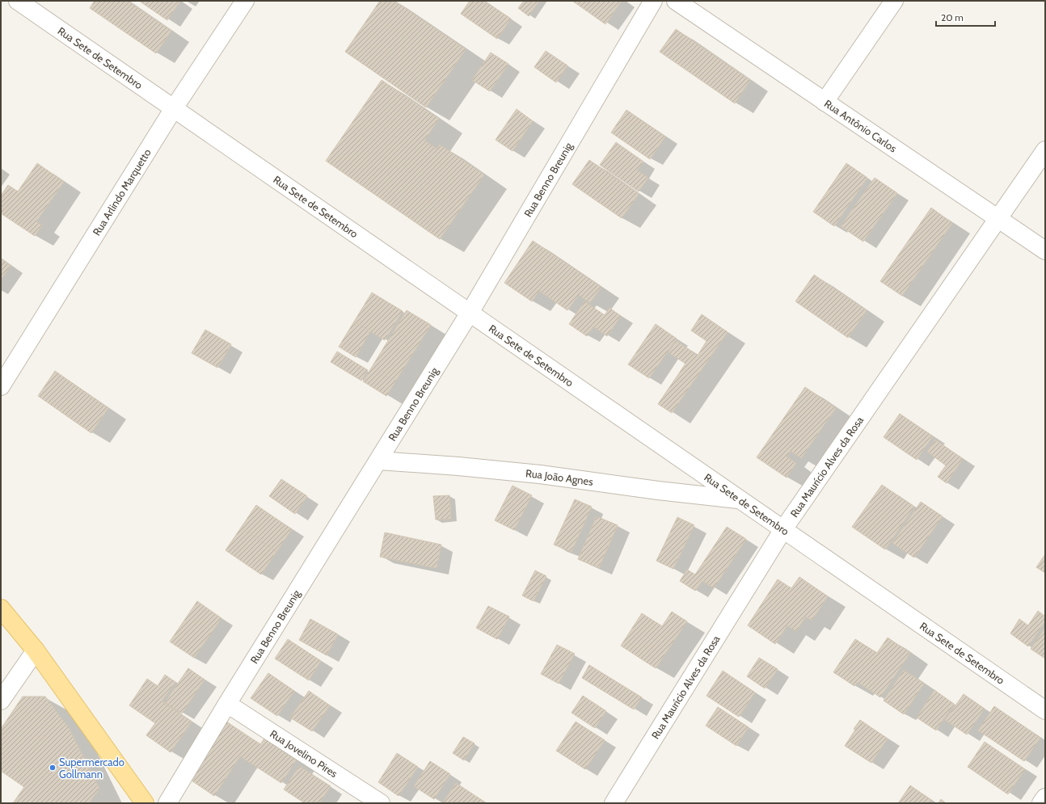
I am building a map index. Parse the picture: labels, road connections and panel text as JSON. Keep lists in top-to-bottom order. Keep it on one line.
{"streets":{"street":["Rua Sete de Setembro","Rua Antônio Carlos","Rua Benno Breunig","Rua Arlindo Marquetto","Rua Maurício Alves da Rosa","Rua João Agnes","Rua Jovelino Pires"]},"crossings":[["Rua Sete de Setembro","Rua Benno Breunig"],["Rua Sete de Setembro","Rua Arlindo Marquetto"],["Rua Sete de Setembro","Rua Maurício Alves da Rosa"],["Rua Sete de Setembro","Rua João Agnes"],["Rua Antônio Carlos","Rua Maurício Alves da Rosa"],["Rua Benno Breunig","Rua João Agnes"],["Rua Benno Breunig","Rua Jovelino Pires"]],"places":["Supermercado Gollmann"],"scale_bar":"20 m"}
